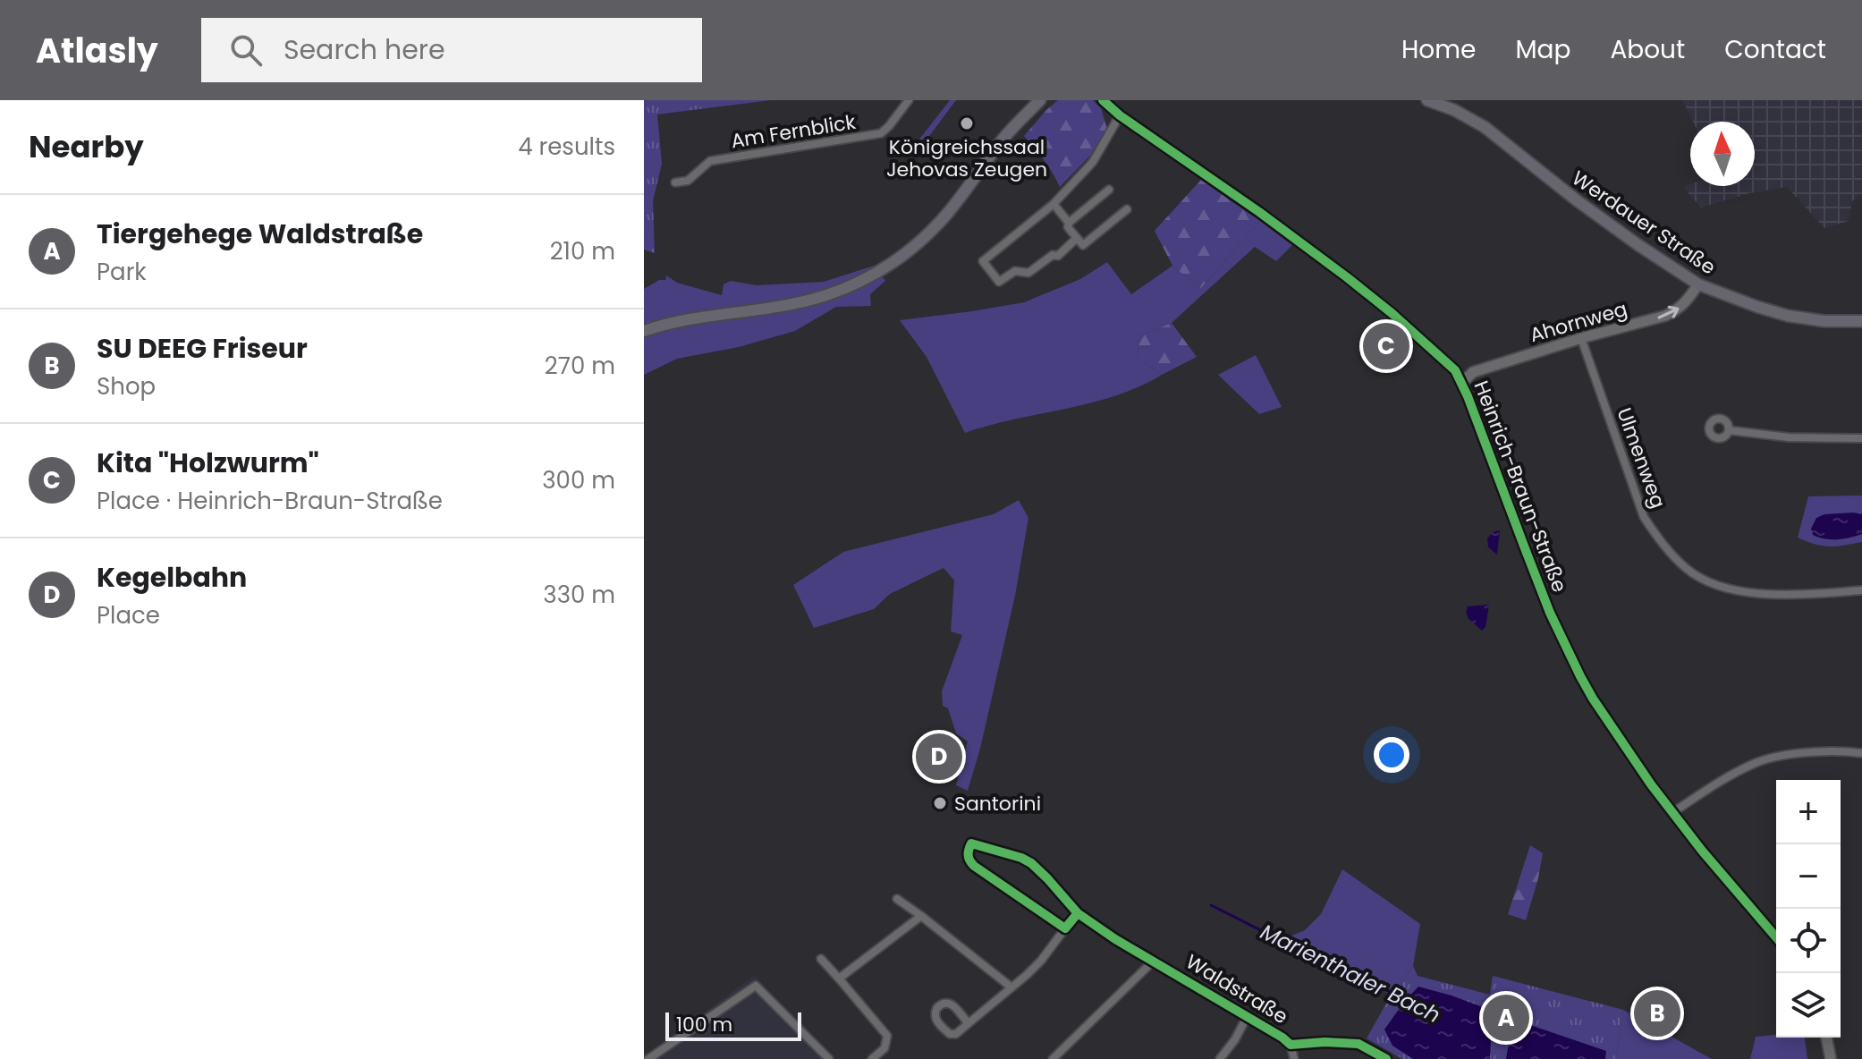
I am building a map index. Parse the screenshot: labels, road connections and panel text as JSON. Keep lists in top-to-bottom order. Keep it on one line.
{"streets":{"main road":["Werdauer Straße"],"street":["Am Fernblick","Ahornweg","Ulmenweg","Heinrich-Braun-Straße","Waldstraße"]},"crossings":[["Werdauer Straße","Ahornweg"],["Ahornweg","Ulmenweg"],["Ahornweg","Heinrich-Braun-Straße"]],"one_way":["Ahornweg"],"water":["Marienthaler Bach"],"places":["Königreichssaal Jehovas Zeugen","Santorini"],"scale_bar":"100 m","north":"top","page":{"header":"Atlasly","search":"Search here","nav":["Home","Map","About","Contact"],"heading":["Nearby","4 results"],"list":[{"mark":"A","name":"Tiergehege Waldstraße","note":"Park","value":"210 m"},{"mark":"B","name":"SU DEEG Friseur","note":"Shop","value":"270 m"},{"mark":"C","name":"Kita \"Holzwurm\"","note":"Place · Heinrich-Braun-Straße","value":"300 m"},{"mark":"D","name":"Kegelbahn","note":"Place","value":"330 m"}],"pins":["C","D","B","A"],"map_buttons":["+","−"],"scale":"100 m"}}
